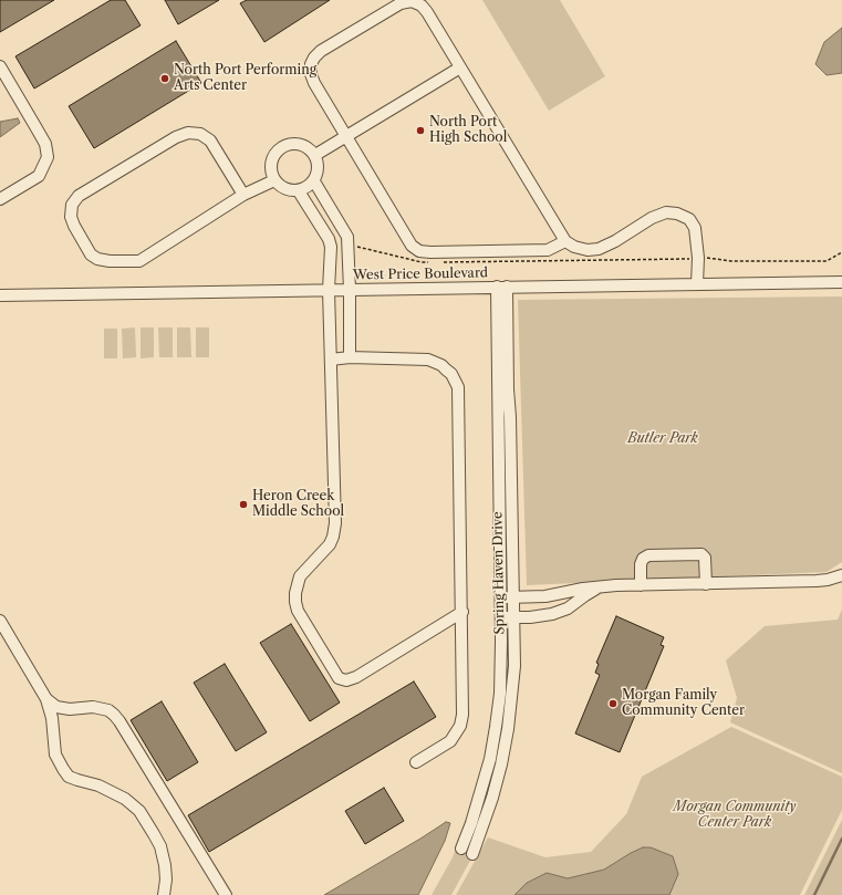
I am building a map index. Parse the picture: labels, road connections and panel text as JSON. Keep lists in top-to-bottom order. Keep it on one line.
{"streets":{"street":["West Price Boulevard","Spring Haven Drive"]},"crossings":[["West Price Boulevard","Spring Haven Drive"]],"parks":["Butler Park","Morgan Community Center Park"],"places":["North Port Performing Arts Center","North Port High School","Heron Creek Middle School","Morgan Family Community Center"]}
